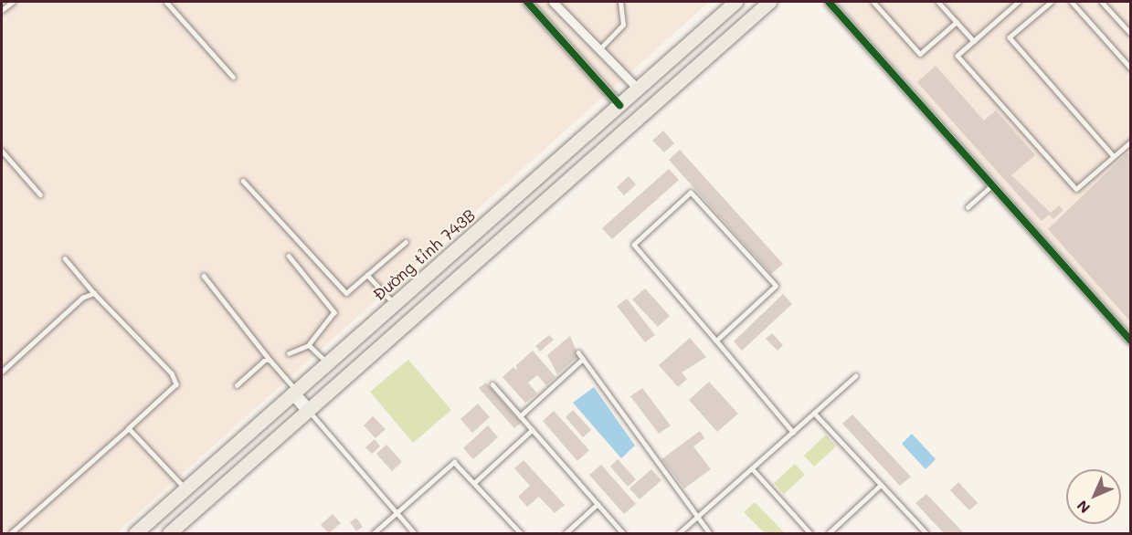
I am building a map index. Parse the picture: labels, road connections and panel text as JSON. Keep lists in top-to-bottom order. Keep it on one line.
{"streets":{"main road":["Đường tỉnh 743B"]},"north":"bottom left"}
